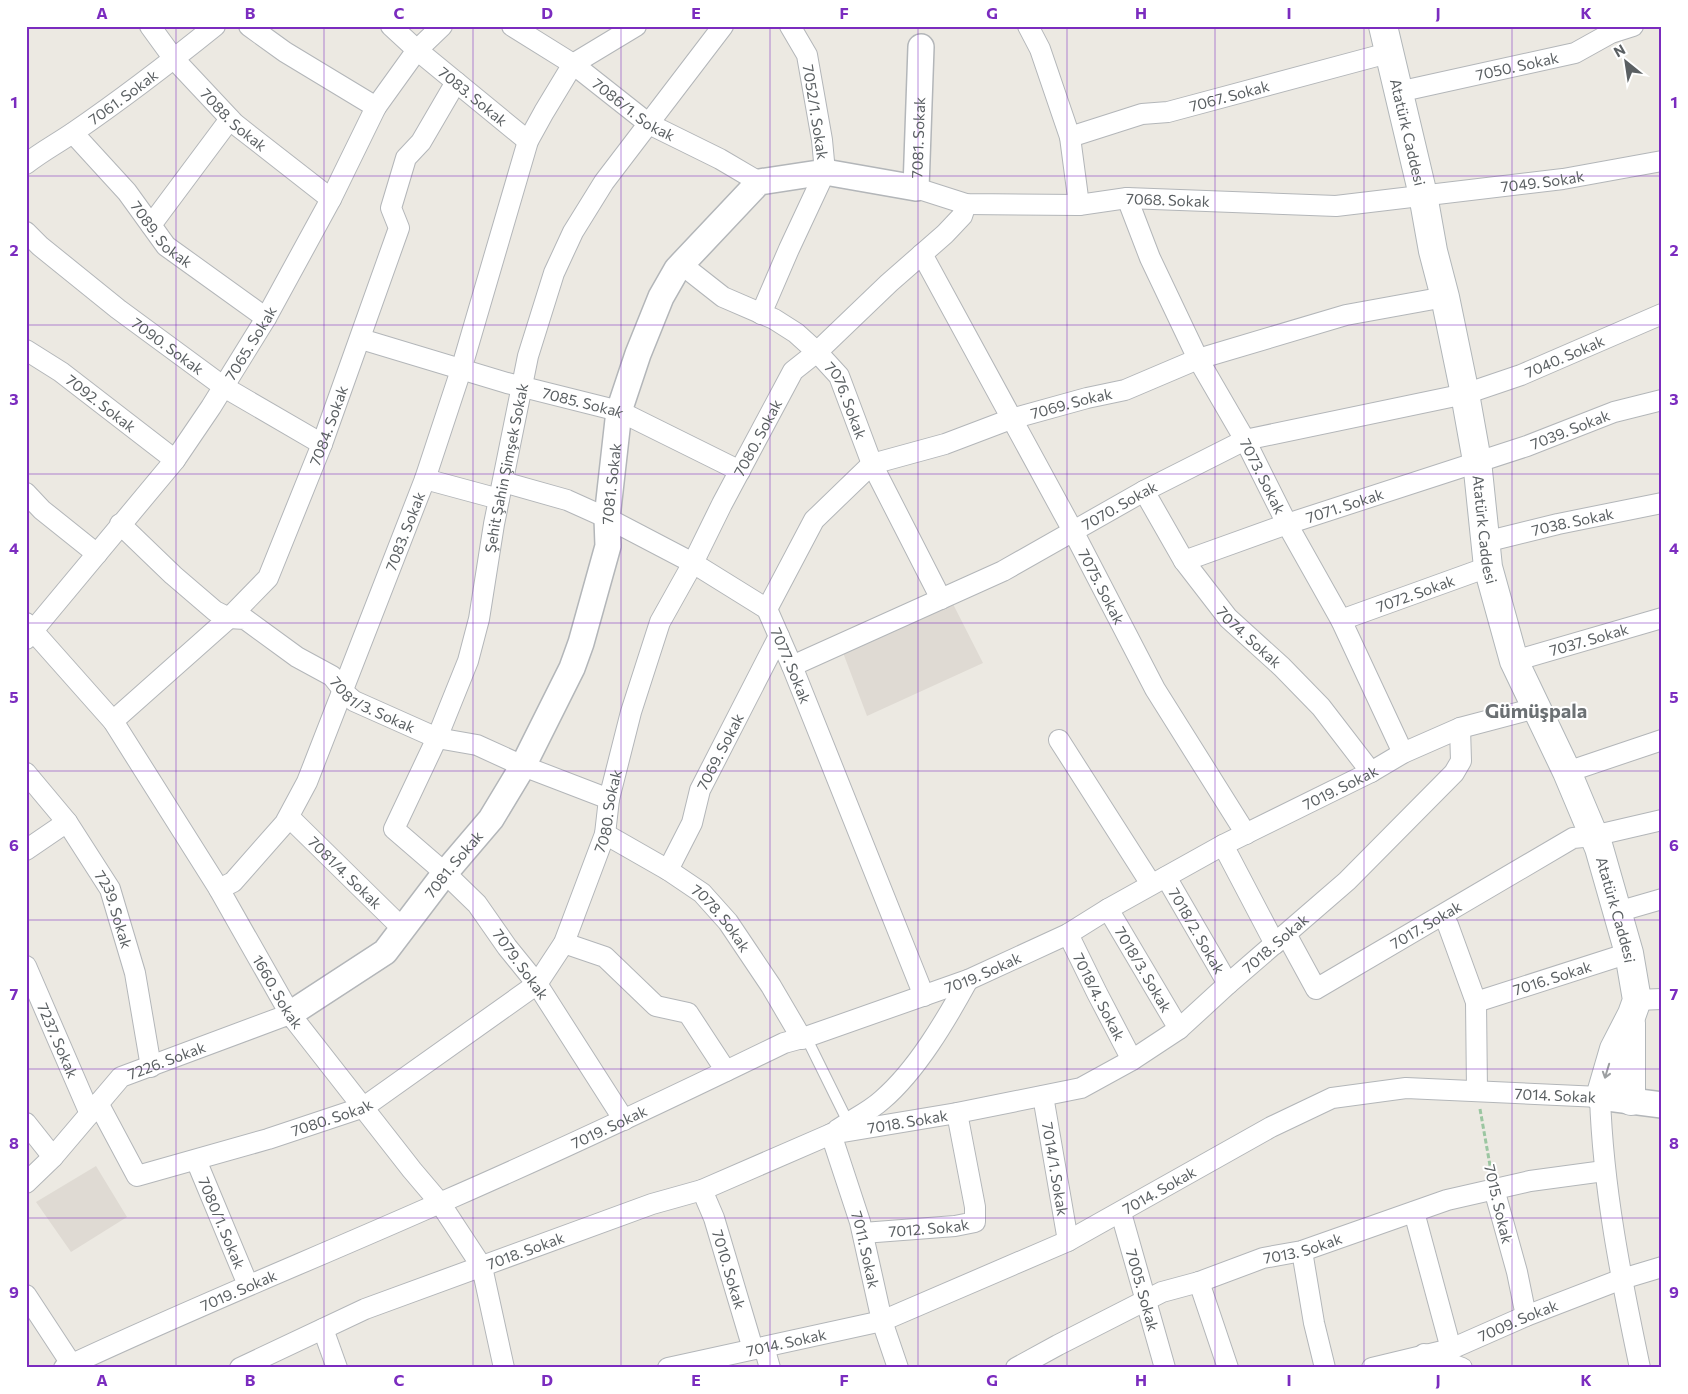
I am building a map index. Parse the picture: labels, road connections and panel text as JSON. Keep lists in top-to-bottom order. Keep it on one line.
{"streets":{"main road":["Atatürk Caddesi"],"street":["7050. Sokak","7067. Sokak","7083. Sokak","7061. Sokak","7086/1. Sokak","7052/1. Sokak","7088. Sokak","7081. Sokak","7049. Sokak","7068. Sokak","7089. Sokak","7065. Sokak","7090. Sokak","7040. Sokak","7076. Sokak","7092. Sokak","7085. Sokak","7069. Sokak","7084. Sokak","7039. Sokak","7080. Sokak","Şehit Şahin Şimşek Sokak","7073. Sokak","7070. Sokak","7071. Sokak","7038. Sokak","7075. Sokak","7072. Sokak","7074. Sokak","7037. Sokak","7077. Sokak","7081/3. Sokak","7019. Sokak","7081/4. Sokak","7239. Sokak","7078. Sokak","7017. Sokak","7018/2. Sokak","7018. Sokak","7079. Sokak","7018/3. Sokak","7016. Sokak","1660. Sokak","7018/4. Sokak","7237. Sokak","7226. Sokak","7014. Sokak","7014/1. Sokak","7015. Sokak","7080/1. Sokak","7012. Sokak","7013. Sokak","7011. Sokak","7010. Sokak","7005. Sokak","7009. Sokak"]},"crossings":[["7050. Sokak","Atatürk Caddesi"],["7067. Sokak","Atatürk Caddesi"],["7083. Sokak","7086/1. Sokak"],["7083. Sokak","7065. Sokak"],["7083. Sokak","7085. Sokak"],["7083. Sokak","7084. Sokak"],["7083. Sokak","7077. Sokak"],["7083. Sokak","7081/3. Sokak"],["7083. Sokak","7081/4. Sokak"],["7083. Sokak","1660. Sokak"],["7061. Sokak","7088. Sokak"],["7061. Sokak","7089. Sokak"],["7086/1. Sokak","7081. Sokak"],["7086/1. Sokak","Şehit Şahin Şimşek Sokak"],["7052/1. Sokak","7081. Sokak"],["7088. Sokak","7065. Sokak"],["Atatürk Caddesi","7049. Sokak"],["Atatürk Caddesi","7068. Sokak"],["Atatürk Caddesi","7040. Sokak"],["Atatürk Caddesi","7069. Sokak"],["Atatürk Caddesi","7039. Sokak"],["Atatürk Caddesi","7070. Sokak"],["Atatürk Caddesi","7071. Sokak"],["Atatürk Caddesi","7038. Sokak"],["Atatürk Caddesi","7072. Sokak"],["Atatürk Caddesi","7037. Sokak"],["Atatürk Caddesi","7019. Sokak"],["Atatürk Caddesi","7017. Sokak"],["Atatürk Caddesi","7016. Sokak"],["Atatürk Caddesi","7014. Sokak"],["7081. Sokak","7068. Sokak"],["7081. Sokak","7076. Sokak"],["7081. Sokak","7085. Sokak"],["7081. Sokak","7077. Sokak"],["7081. Sokak","7081/3. Sokak"],["7081. Sokak","7081/4. Sokak"],["7081. Sokak","7079. Sokak"],["7081. Sokak","1660. Sokak"],["7081. Sokak","7226. Sokak"],["7049. Sokak","7068. Sokak"],["7068. Sokak","7080. Sokak"],["7068. Sokak","7073. Sokak"],["7089. Sokak","7065. Sokak"],["7065. Sokak","7090. Sokak"],["7065. Sokak","7092. Sokak"],["7065. Sokak","7081/3. Sokak"],["7065. Sokak","1660. Sokak"],["7090. Sokak","7084. Sokak"],["7040. Sokak","7070. Sokak"],["7076. Sokak","7069. Sokak"],["7076. Sokak","7080. Sokak"],["7076. Sokak","7070. Sokak"],["7085. Sokak","7084. Sokak"],["7085. Sokak","7080. Sokak"],["7085. Sokak","Şehit Şahin Şimşek Sokak"],["7069. Sokak","7073. Sokak"],["7069. Sokak","7075. Sokak"],["7069. Sokak","7077. Sokak"],["7069. Sokak","7078. Sokak"],["7084. Sokak","7081/3. Sokak"],["7084. Sokak","1660. Sokak"],["7039. Sokak","7071. Sokak"],["7080. Sokak","7075. Sokak"],["7080. Sokak","7077. Sokak"],["7080. Sokak","7081/3. Sokak"],["7080. Sokak","7078. Sokak"],["7080. Sokak","7079. Sokak"],["7080. Sokak","1660. Sokak"],["7080. Sokak","7237. Sokak"],["7080. Sokak","7226. Sokak"],["7080. Sokak","7080/1. Sokak"],["Şehit Şahin Şimşek Sokak","7077. Sokak"],["Şehit Şahin Şimşek Sokak","7081/3. Sokak"],["Şehit Şahin Şimşek Sokak","7079. Sokak"],["7073. Sokak","7070. Sokak"],["7073. Sokak","7071. Sokak"],["7073. Sokak","7072. Sokak"],["7073. Sokak","7019. Sokak"],["7070. Sokak","7075. Sokak"],["7070. Sokak","7074. Sokak"],["7070. Sokak","7077. Sokak"],["7071. Sokak","7074. Sokak"],["7038. Sokak","7072. Sokak"],["7075. Sokak","7019. Sokak"],["7074. Sokak","7019. Sokak"],["7077. Sokak","7019. Sokak"],["7019. Sokak","7078. Sokak"],["7019. Sokak","7018/2. Sokak"],["7019. Sokak","7018. Sokak"],["7019. Sokak","7079. Sokak"],["7019. Sokak","7018/3. Sokak"],["7019. Sokak","1660. Sokak"],["7019. Sokak","7018/4. Sokak"],["7019. Sokak","7080/1. Sokak"],["7239. Sokak","7226. Sokak"],["7017. Sokak","7018. Sokak"],["7018/2. Sokak","7018. Sokak"],["7018. Sokak","7018/3. Sokak"],["7018. Sokak","1660. Sokak"],["7018. Sokak","7018/4. Sokak"],["7018. Sokak","7014/1. Sokak"],["7018. Sokak","7012. Sokak"],["7018. Sokak","7011. Sokak"],["7018. Sokak","7010. Sokak"],["1660. Sokak","7226. Sokak"],["7237. Sokak","7226. Sokak"],["7014. Sokak","7014/1. Sokak"],["7014. Sokak","7015. Sokak"],["7014. Sokak","7011. Sokak"],["7014. Sokak","7010. Sokak"],["7014. Sokak","7005. Sokak"],["7015. Sokak","7013. Sokak"],["7015. Sokak","7009. Sokak"],["7012. Sokak","7011. Sokak"],["7013. Sokak","7005. Sokak"]],"districts":["Gümüşpala"],"north":"top left","grid":{"columns":["A","B","C","D","E","F","G","H","I","J","K"],"rows":["1","2","3","4","5","6","7","8","9"]}}
